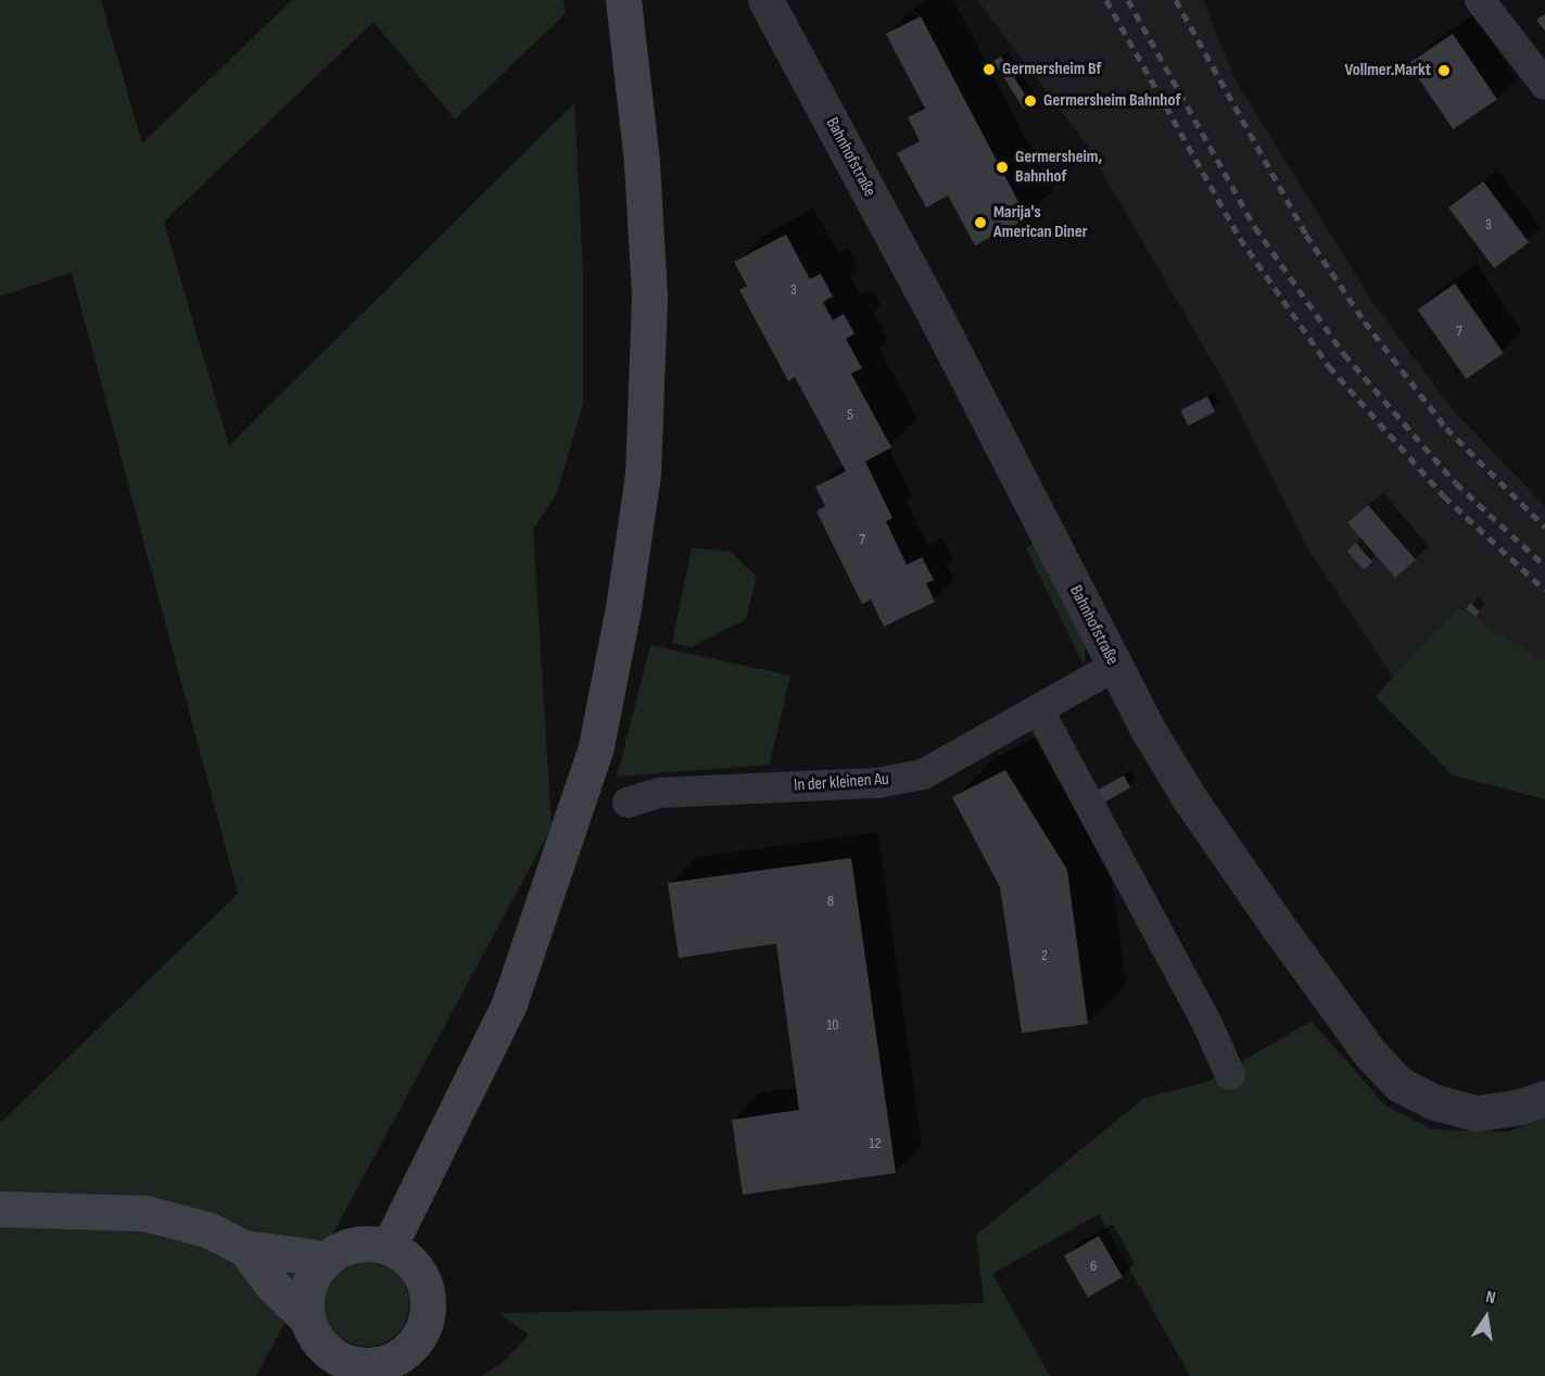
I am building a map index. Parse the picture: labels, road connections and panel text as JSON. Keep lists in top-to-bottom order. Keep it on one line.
{"streets":{"street":["Bahnhofstraße","In der kleinen Au"]},"crossings":[["Bahnhofstraße","In der kleinen Au"]],"places":["Germersheim Bf","Vollmer.Markt","Germersheim Bahnhof","Germersheim, Bahnhof","Marija's American Diner"],"house_numbers":["3","3","7","5","7","8","2","10","12","6"],"north":"top"}
